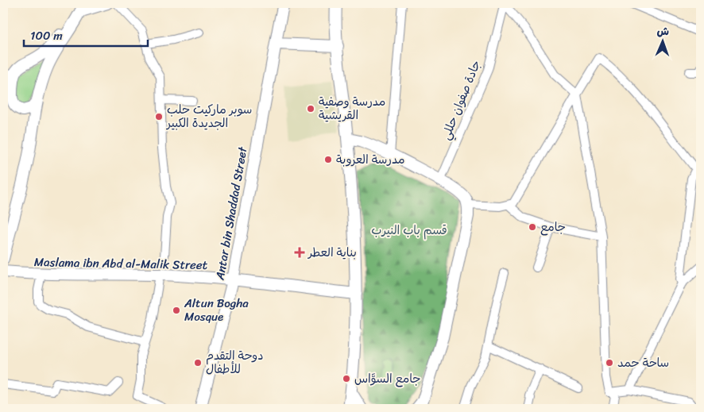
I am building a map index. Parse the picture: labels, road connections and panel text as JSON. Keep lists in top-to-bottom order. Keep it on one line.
{"streets":{"street":["جادة صفوان حللي","Antar bin Shaddad Street","Maslama ibn Abd al-Malik Street"]},"crossings":[["Antar bin Shaddad Street","Maslama ibn Abd al-Malik Street"]],"parks":["قسم باب النيرب"],"places":{"other":["مدرسة وصفية القريشية","سوبر ماركيت حلب الجديدة الكبير","مدرسة العروبة","جامع","Altun Bogha Mosque","دوحة التقدم للأطفال","ساحة حمد","جامع السوَّاس"],"health":["بناية العطر"]},"scale_bar":"100 m","north":"top"}
